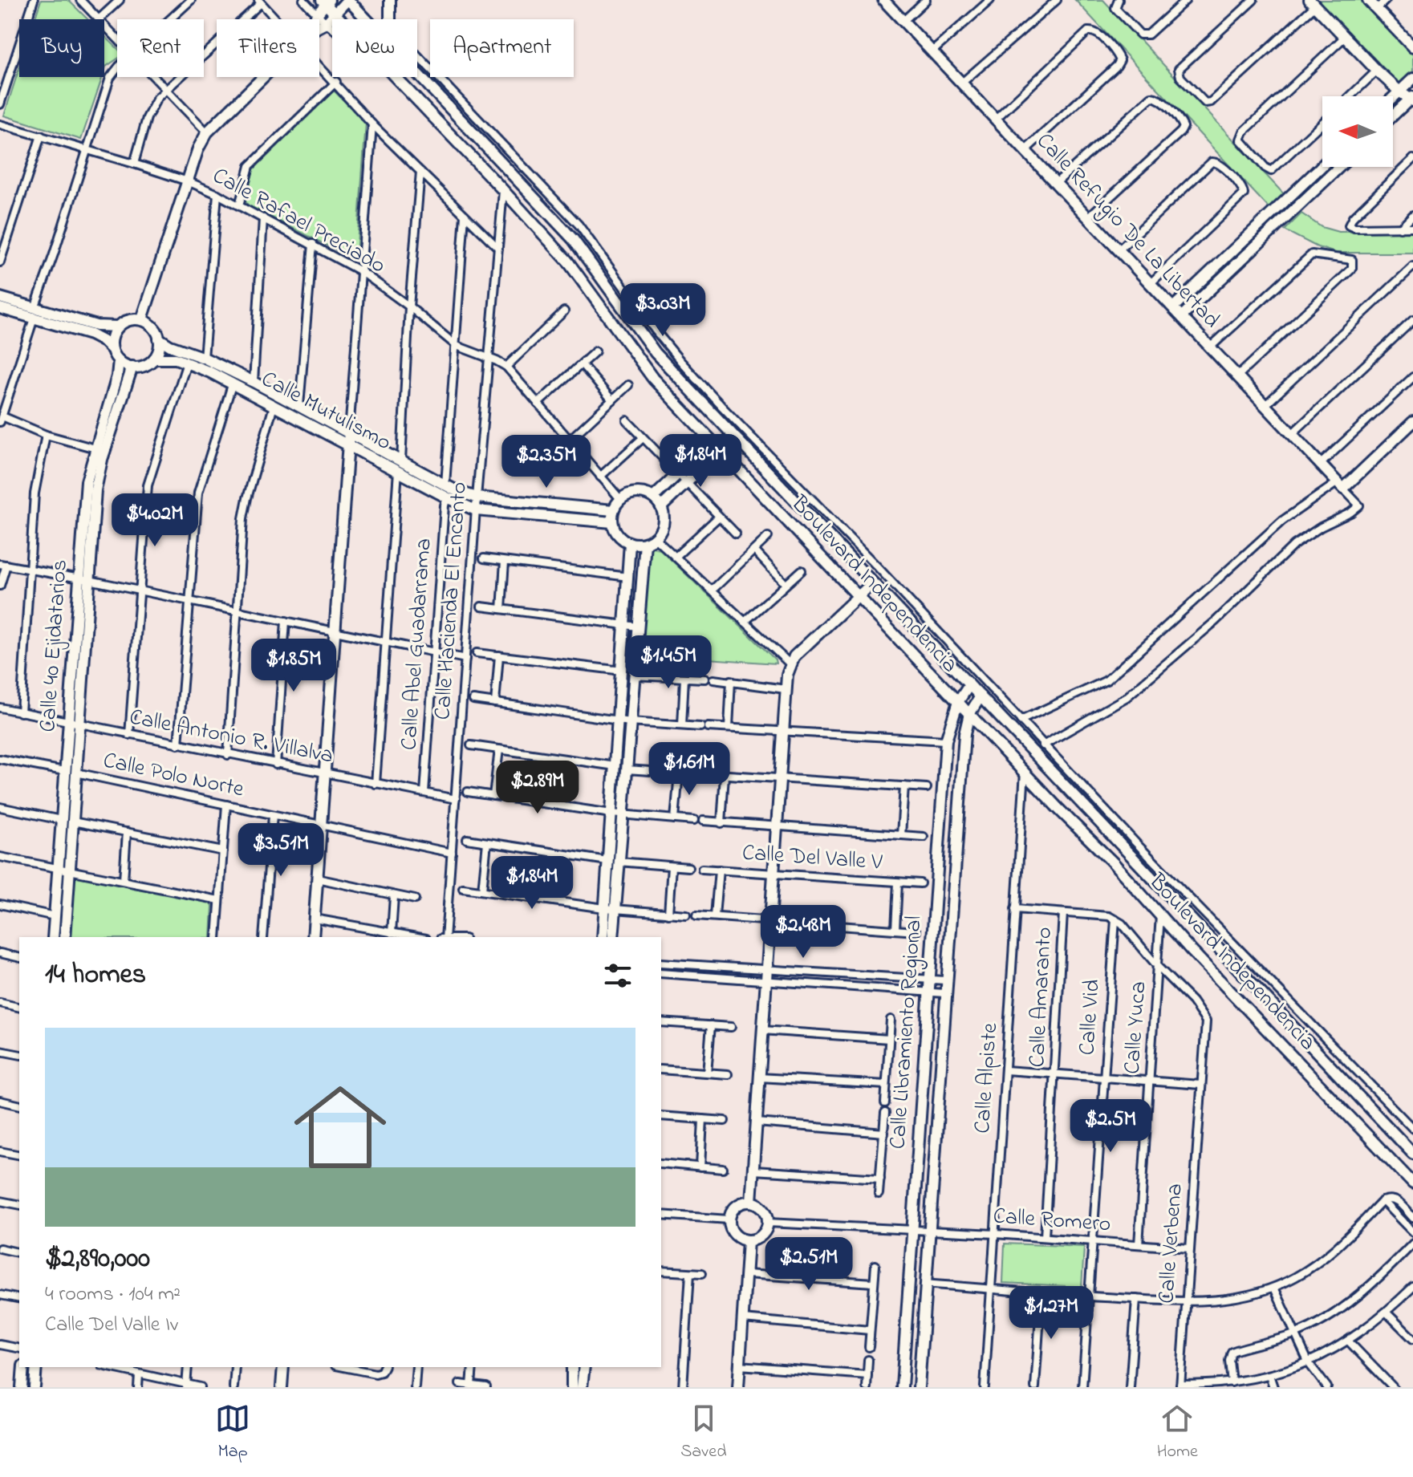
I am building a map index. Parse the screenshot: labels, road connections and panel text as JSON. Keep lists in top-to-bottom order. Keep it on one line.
{"streets":{"street":["Calle Rafael Preciado","Calle Refugio De La Libertad","Calle Mutulismo","Boulevard Independencia","Calle Hacienda El Encanto","Calle Abel Guadarrama","Calle 40 Ejidatarios","Calle Antonio R. Villalva","Calle Polo Norte","Calle Del Valle V","Calle Amaranto","Calle Vid","Calle Yuca","Calle Libramiento Regional","Calle Alpiste","Calle Romero","Calle Verbena"]},"crossings":[["Calle Rafael Preciado","Calle Mutulismo"],["Calle Rafael Preciado","Calle Hacienda El Encanto"],["Calle Mutulismo","Calle Hacienda El Encanto"],["Calle Mutulismo","Calle Abel Guadarrama"],["Calle Mutulismo","Calle 40 Ejidatarios"],["Boulevard Independencia","Calle Hacienda El Encanto"],["Boulevard Independencia","Calle Yuca"],["Boulevard Independencia","Calle Libramiento Regional"],["Boulevard Independencia","Calle Alpiste"],["Calle Hacienda El Encanto","Calle Antonio R. Villalva"],["Calle Hacienda El Encanto","Calle Polo Norte"],["Calle Abel Guadarrama","Calle Antonio R. Villalva"],["Calle 40 Ejidatarios","Calle Antonio R. Villalva"],["Calle 40 Ejidatarios","Calle Polo Norte"],["Calle Amaranto","Calle Romero"],["Calle Vid","Calle Romero"],["Calle Vid","Calle Verbena"],["Calle Yuca","Calle Romero"],["Calle Yuca","Calle Verbena"],["Calle Libramiento Regional","Calle Romero"],["Calle Alpiste","Calle Romero"],["Calle Romero","Calle Verbena"]],"north":"left","page":{"chip":["Buy","Rent","Filters","New","Apartment"],"price":["$3.03M","$1.84M","$2.35M","$4.02M","$1.45M","$1.85M","$1.61M","$2.89M","$3.51M","$1.84M","$2.48M","$2.5M","$2.51M","$1.27M"],"heading":"14 homes","list":[{"name":"$2,890,000","note":"4 rooms · 104 m² · Calle Del Valle Iv"}],"tabs":["Map","Saved","Home"]}}
